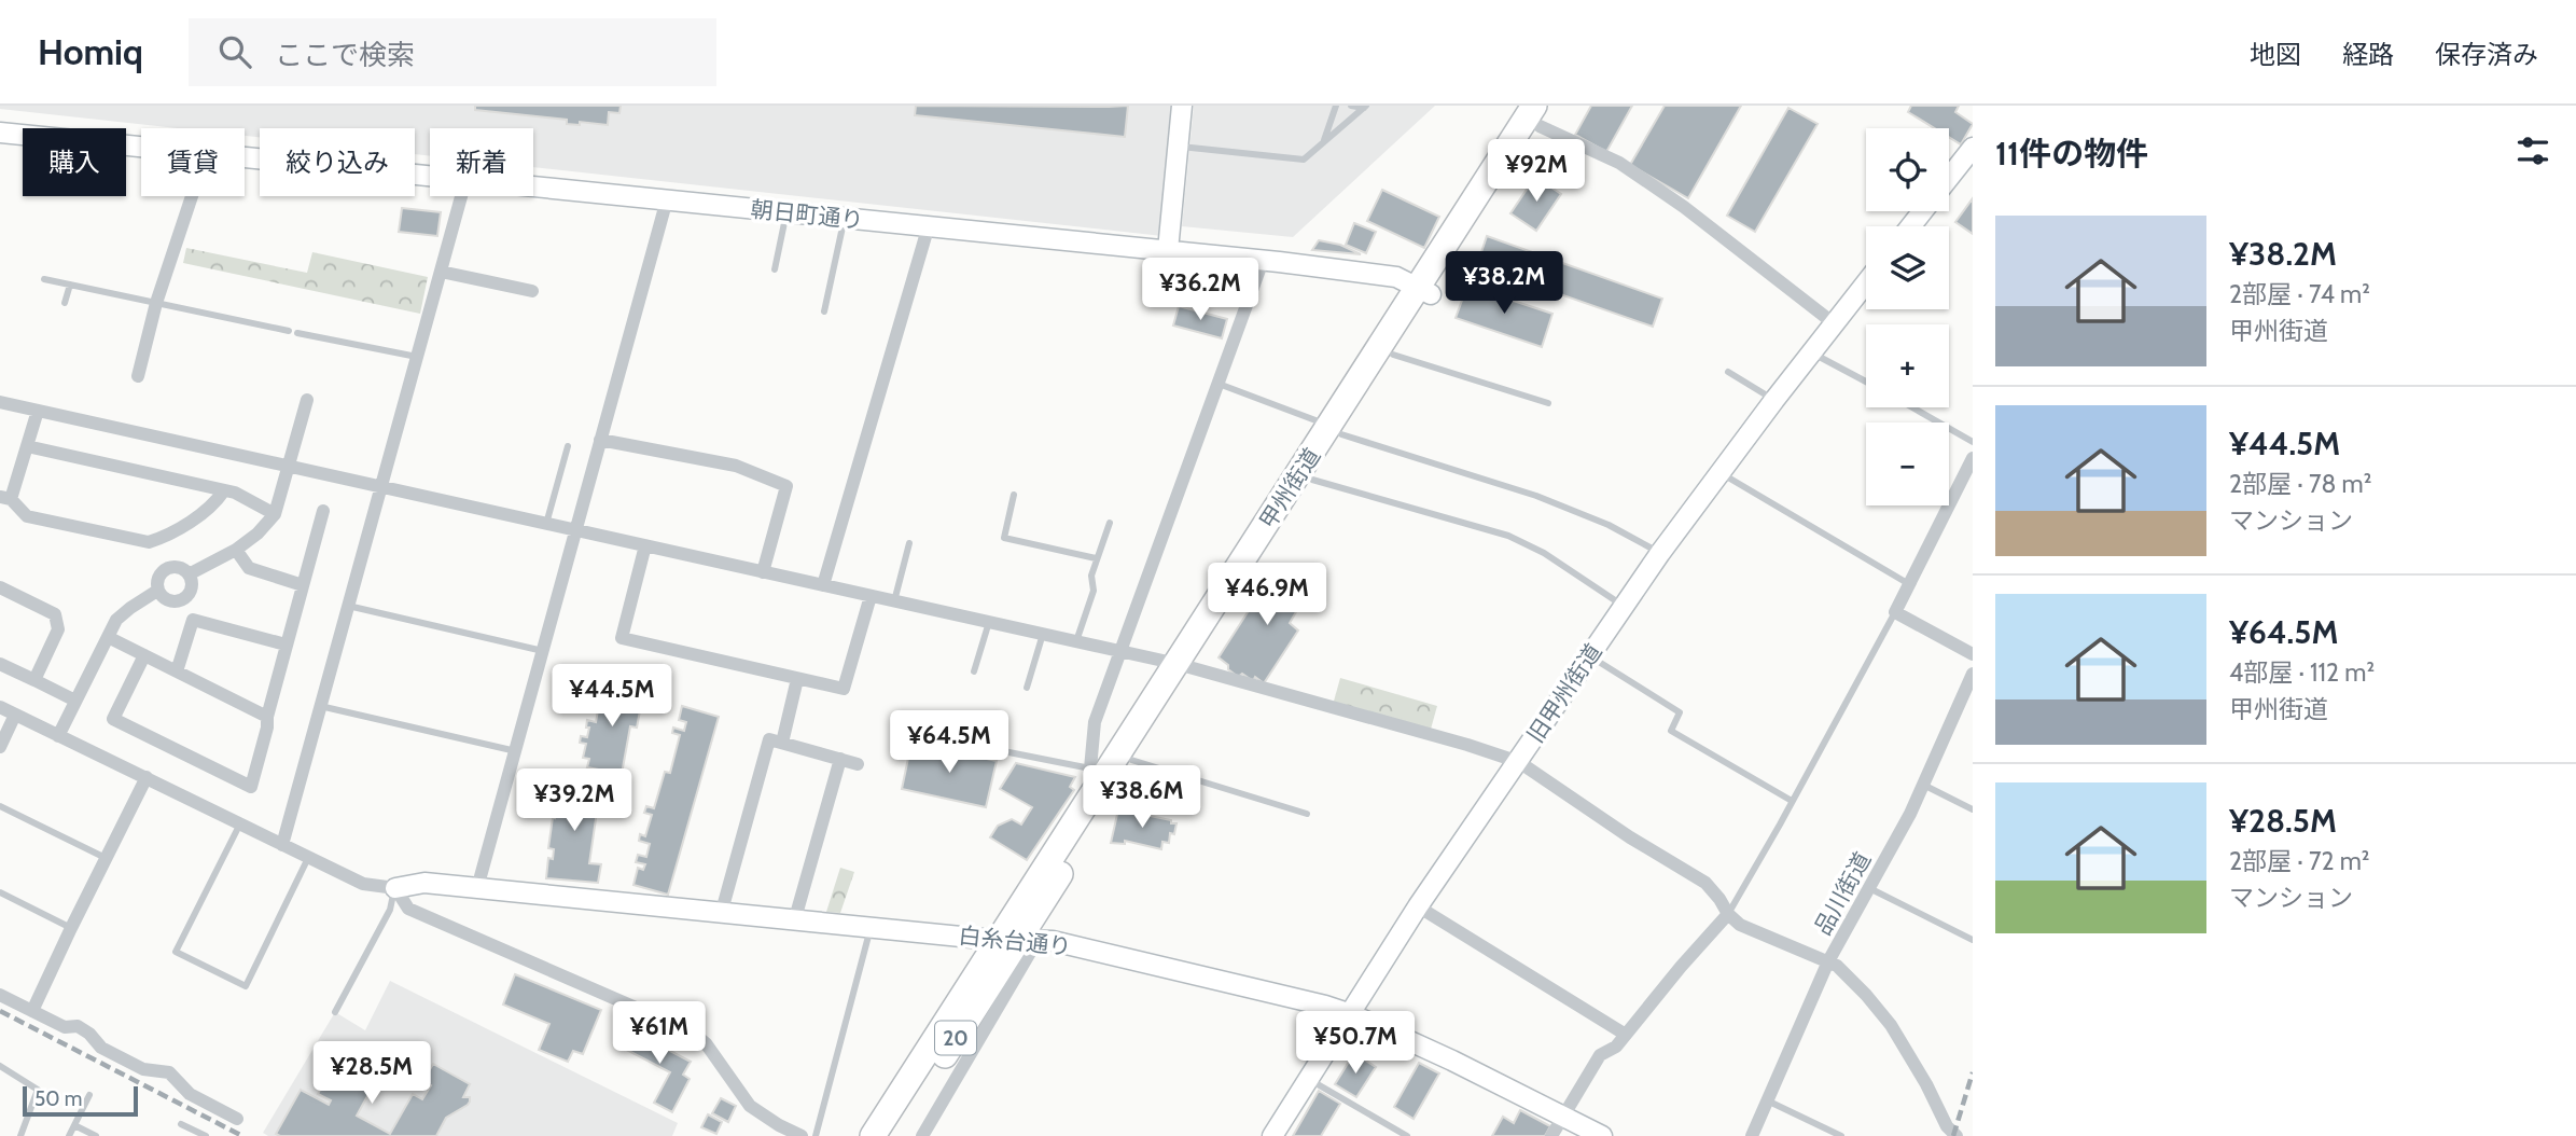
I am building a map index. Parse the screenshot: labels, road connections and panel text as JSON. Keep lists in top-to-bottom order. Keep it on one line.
{"streets":{"highway":["甲州街道","20"],"street":["朝日町通り","旧甲州街道","品川街道","白糸台通り"]},"crossings":[["朝日町通り","甲州街道"],["甲州街道","白糸台通り"],["旧甲州街道","白糸台通り"]],"scale_bar":"50 m","page":{"header":"Homiq","search":"ここで検索","nav":["地図","経路","保存済み"],"heading":"11件の物件","map_buttons":["+","−"],"chip":["購入","賃貸","絞り込み","新着"],"price":["¥92M","¥38.2M","¥36.2M","¥46.9M","¥44.5M","¥64.5M","¥38.6M","¥39.2M","¥61M","¥50.7M","¥28.5M"],"list":[{"name":"¥38.2M","note":"2部屋 · 74 m² · 甲州街道"},{"name":"¥44.5M","note":"2部屋 · 78 m² · マンション"},{"name":"¥64.5M","note":"4部屋 · 112 m² · 甲州街道"},{"name":"¥28.5M","note":"2部屋 · 72 m² · マンション"}],"scale":"50 m"}}
